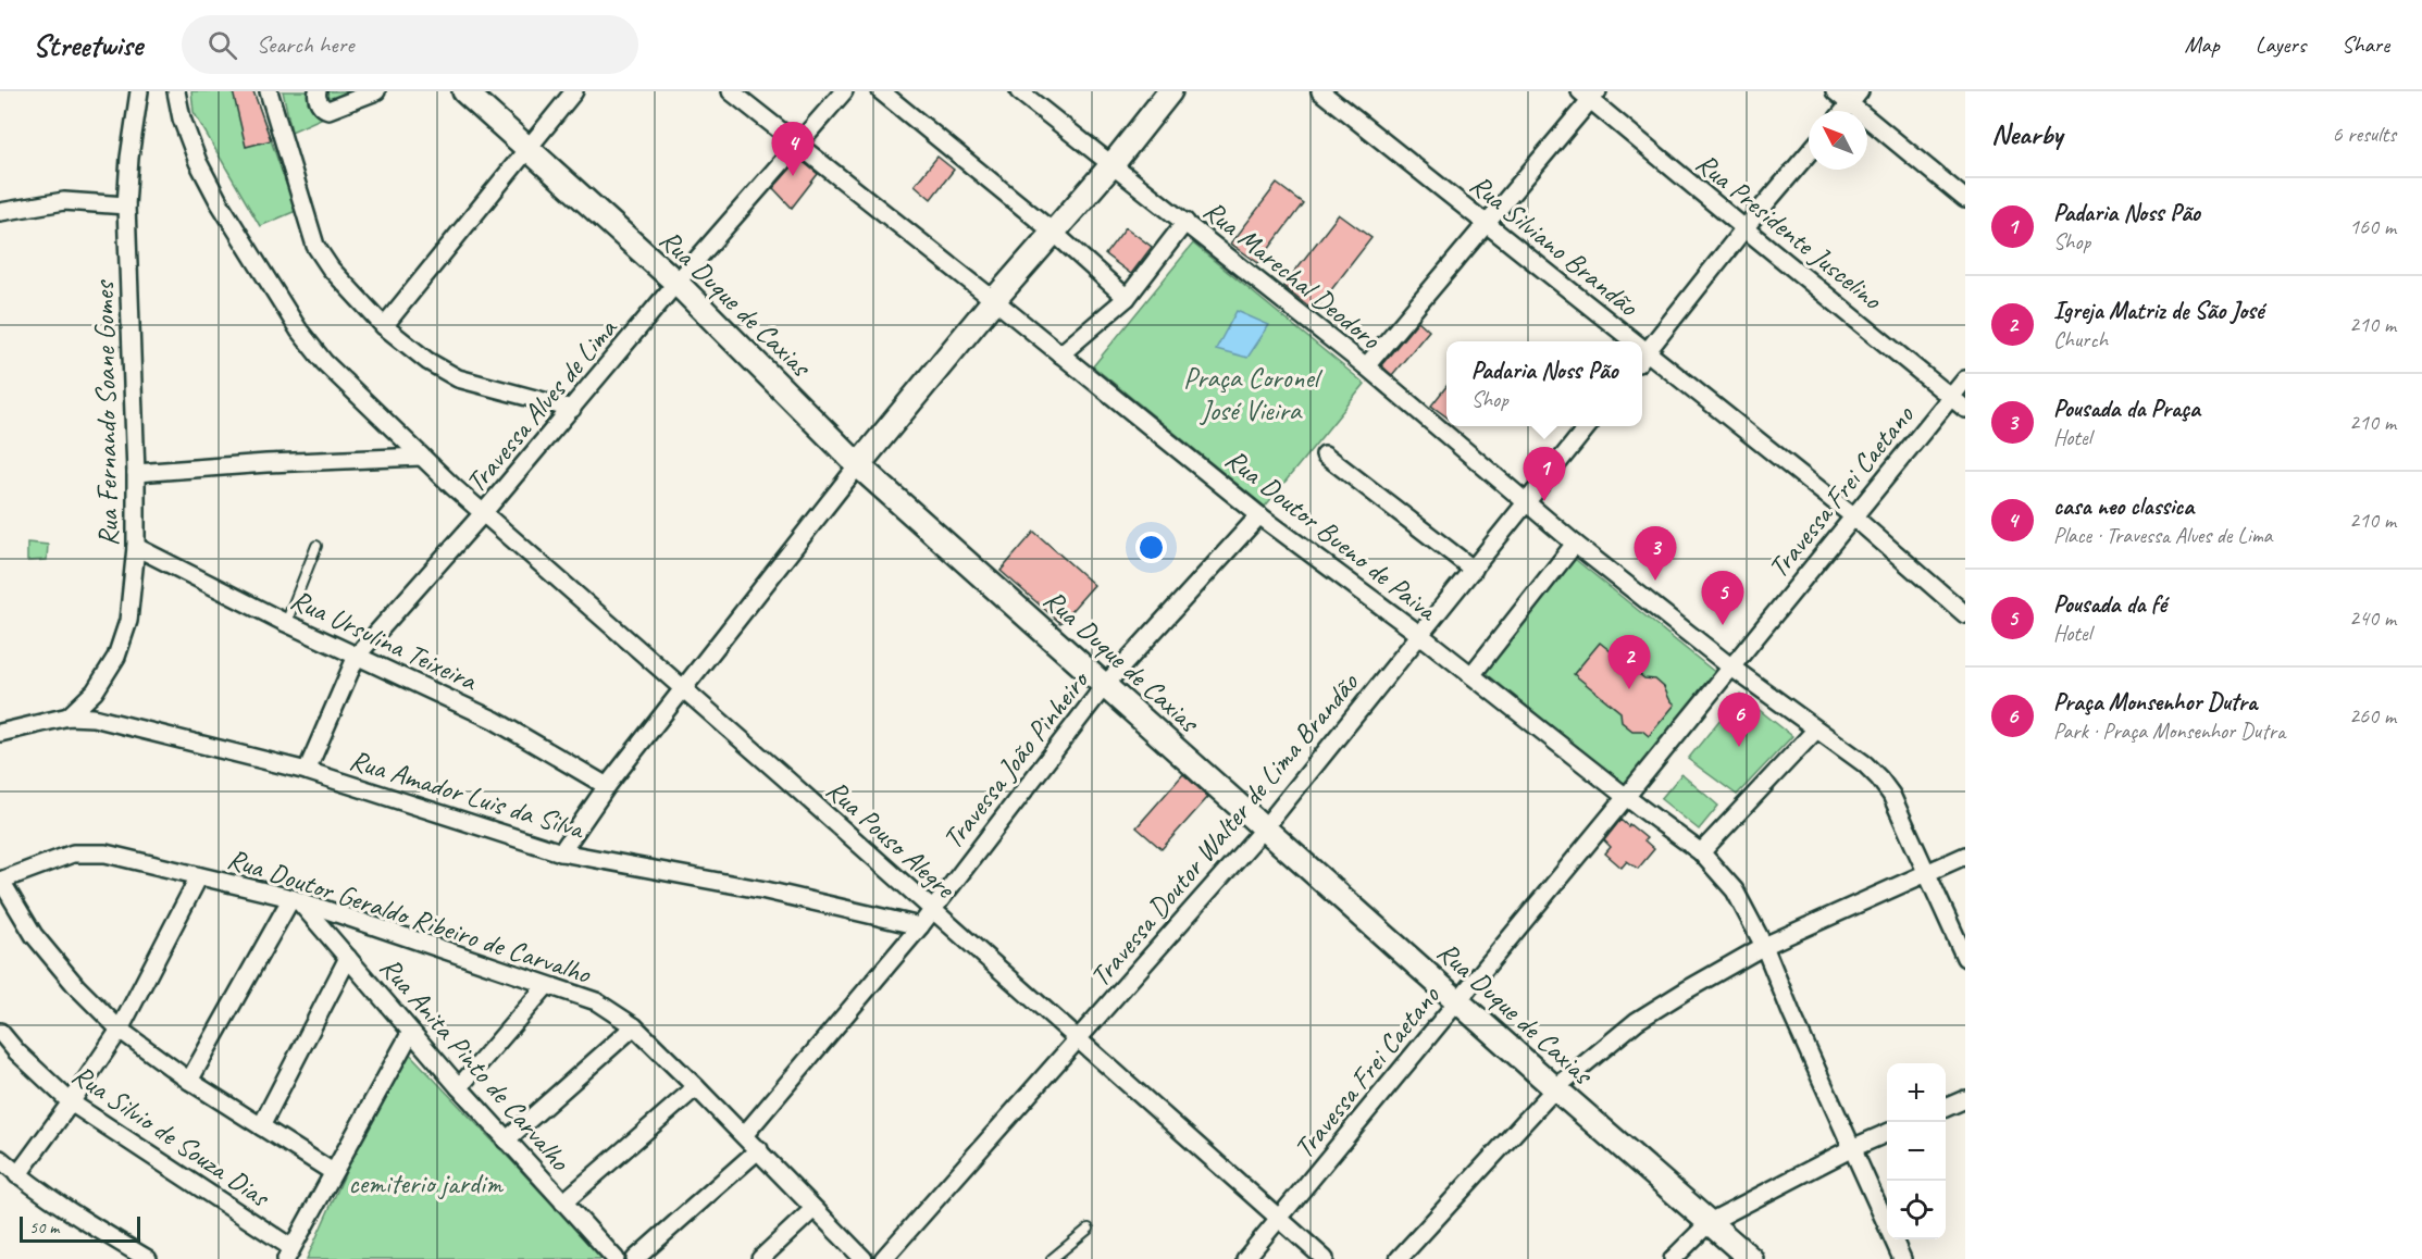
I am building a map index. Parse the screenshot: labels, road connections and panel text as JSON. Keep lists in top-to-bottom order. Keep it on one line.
{"streets":{"street":["Rua Presidente Juscelino","Rua Silviano Brandão","Rua Marechal Deodoro","Rua Duque de Caxias","Travessa Alves de Lima","Rua Fernando Soane Gomes","Travessa Frei Caetano","Rua Doutor Bueno de Paiva","Rua Ursulina Teixeira","Travessa João Pinheiro","Rua Amador Luis da Silva","Travessa Doutor Walter de Lima Brandão","Rua Pouso Alegre","Rua Doutor Geraldo Ribeiro de Carvalho","Rua Anita Pinto de Carvalho","Rua Silvio de Souza Dias"]},"crossings":[["Rua Presidente Juscelino","Travessa Frei Caetano"],["Rua Silviano Brandão","Travessa Frei Caetano"],["Rua Marechal Deodoro","Travessa Frei Caetano"],["Rua Marechal Deodoro","Travessa Doutor Walter de Lima Brandão"],["Rua Duque de Caxias","Travessa Alves de Lima"],["Rua Duque de Caxias","Travessa Frei Caetano"],["Rua Duque de Caxias","Travessa João Pinheiro"],["Rua Duque de Caxias","Travessa Doutor Walter de Lima Brandão"],["Travessa Alves de Lima","Rua Doutor Bueno de Paiva"],["Travessa Alves de Lima","Rua Ursulina Teixeira"],["Travessa Alves de Lima","Rua Amador Luis da Silva"],["Travessa Alves de Lima","Rua Pouso Alegre"],["Rua Fernando Soane Gomes","Rua Ursulina Teixeira"],["Rua Fernando Soane Gomes","Rua Amador Luis da Silva"],["Travessa Frei Caetano","Rua Doutor Bueno de Paiva"],["Travessa Frei Caetano","Rua Pouso Alegre"],["Rua Doutor Bueno de Paiva","Travessa João Pinheiro"],["Rua Doutor Bueno de Paiva","Travessa Doutor Walter de Lima Brandão"],["Travessa João Pinheiro","Rua Amador Luis da Silva"],["Travessa João Pinheiro","Rua Pouso Alegre"],["Travessa João Pinheiro","Rua Doutor Geraldo Ribeiro de Carvalho"],["Travessa Doutor Walter de Lima Brandão","Rua Pouso Alegre"],["Rua Doutor Geraldo Ribeiro de Carvalho","Rua Anita Pinto de Carvalho"]],"parks":["Praça Coronel José Vieira","cemiterio jardim"],"scale_bar":"50 m","north":"top left","page":{"header":"Streetwise","search":"Search here","nav":["Map","Layers","Share"],"heading":["Nearby","6 results"],"pins":["4","1","3","5","2","6"],"list":[{"mark":"1","name":"Padaria Noss Pão","note":"Shop","value":"160 m"},{"mark":"2","name":"Igreja Matriz de São José","note":"Church","value":"210 m"},{"mark":"3","name":"Pousada da Praça","note":"Hotel","value":"210 m"},{"mark":"4","name":"casa neo classica","note":"Place · Travessa Alves de Lima","value":"210 m"},{"mark":"5","name":"Pousada da fé","note":"Hotel","value":"240 m"},{"mark":"6","name":"Praça Monsenhor Dutra","note":"Park · Praça Monsenhor Dutra","value":"260 m"}],"popup":["Padaria Noss Pão","Shop"],"map_buttons":["+","−"],"scale":"50 m"}}
